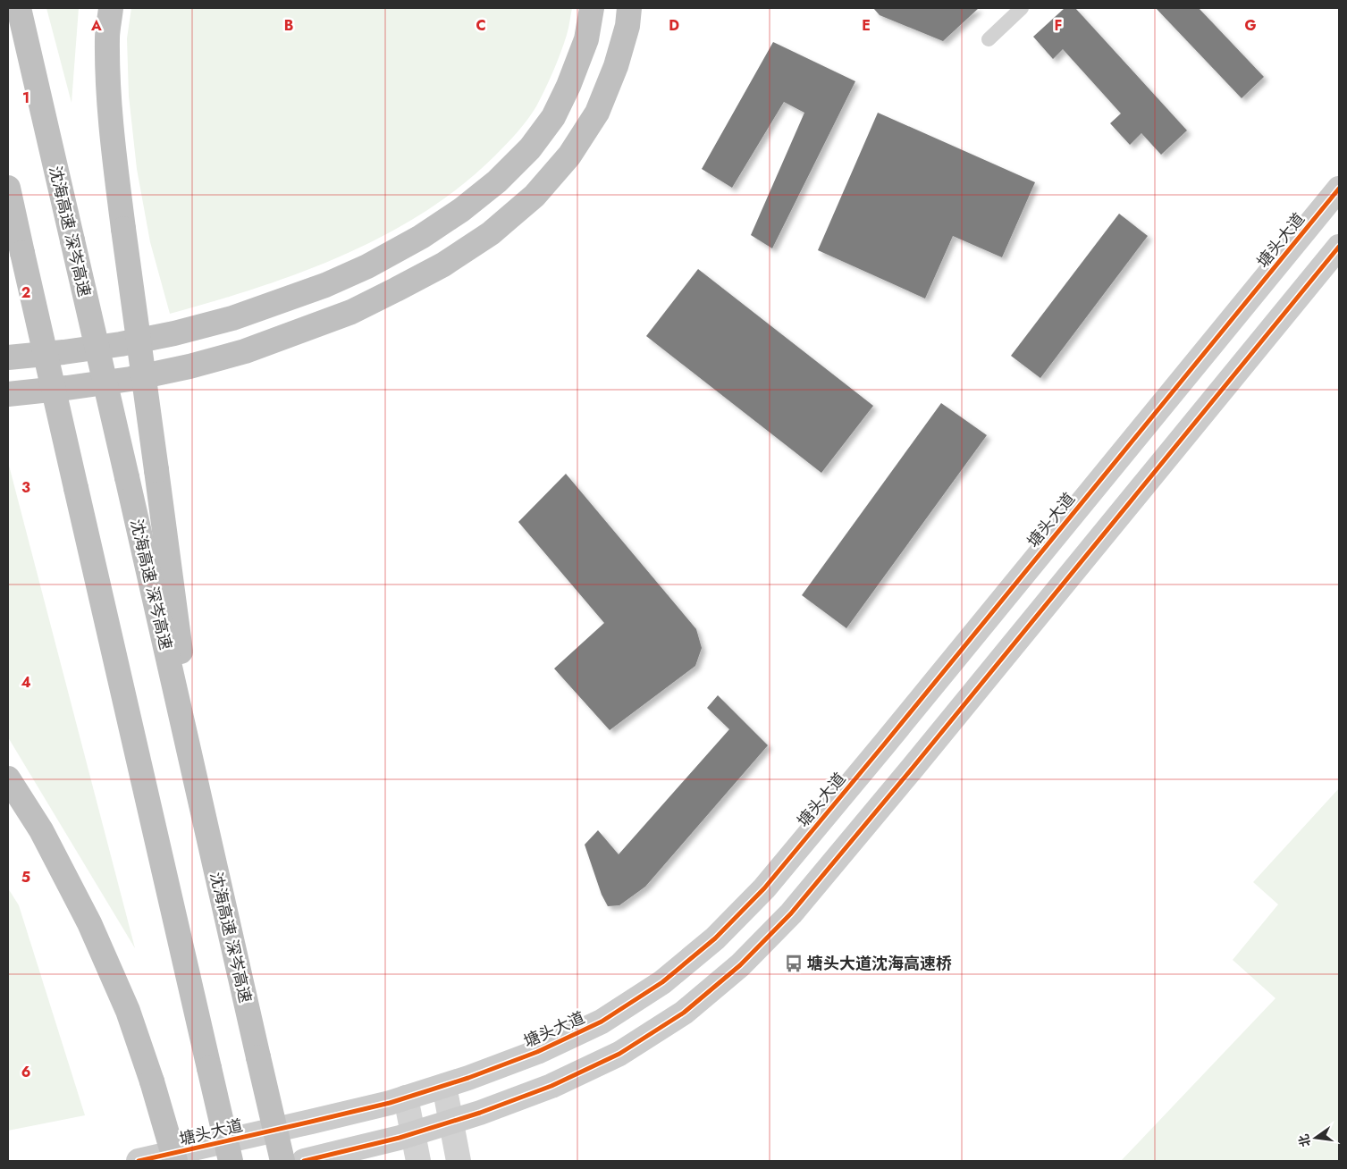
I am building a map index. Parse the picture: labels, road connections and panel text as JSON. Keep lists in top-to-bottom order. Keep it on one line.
{"streets":{"highway":["沈海高速 深岑高速"],"main road":["塘头大道"]},"places":{"bus stop":["塘头大道沈海高速桥"]},"north":"left","grid":{"columns":["A","B","C","D","E","F","G"],"rows":["1","2","3","4","5","6"]}}
